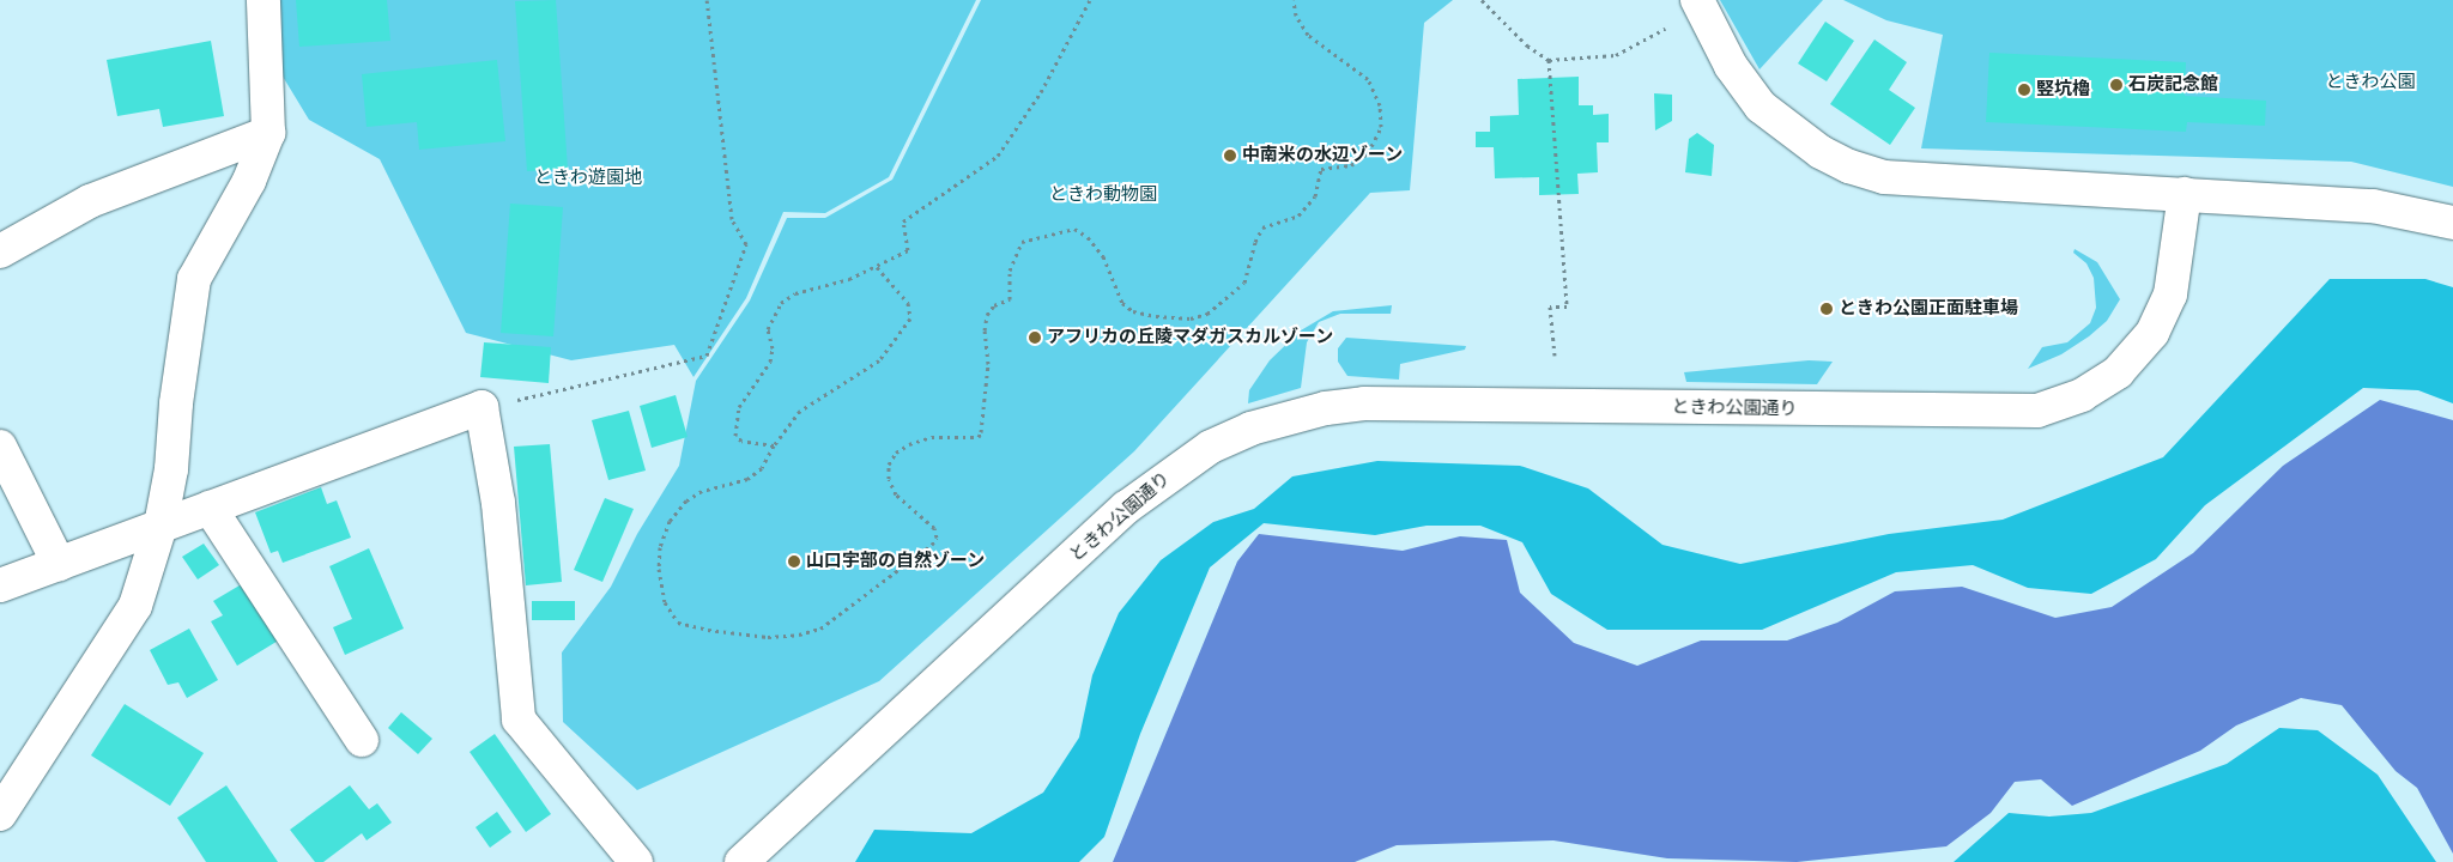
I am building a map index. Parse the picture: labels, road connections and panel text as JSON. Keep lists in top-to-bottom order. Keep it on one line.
{"streets":{"street":["ときわ公園通り"]},"parks":["ときわ公園","ときわ遊園地","ときわ動物園"],"places":["石炭記念館","竪坑櫓","中南米の水辺ゾーン","ときわ公園正面駐車場","アフリカの丘陵マダガスカルゾーン","山口宇部の自然ゾーン"]}
